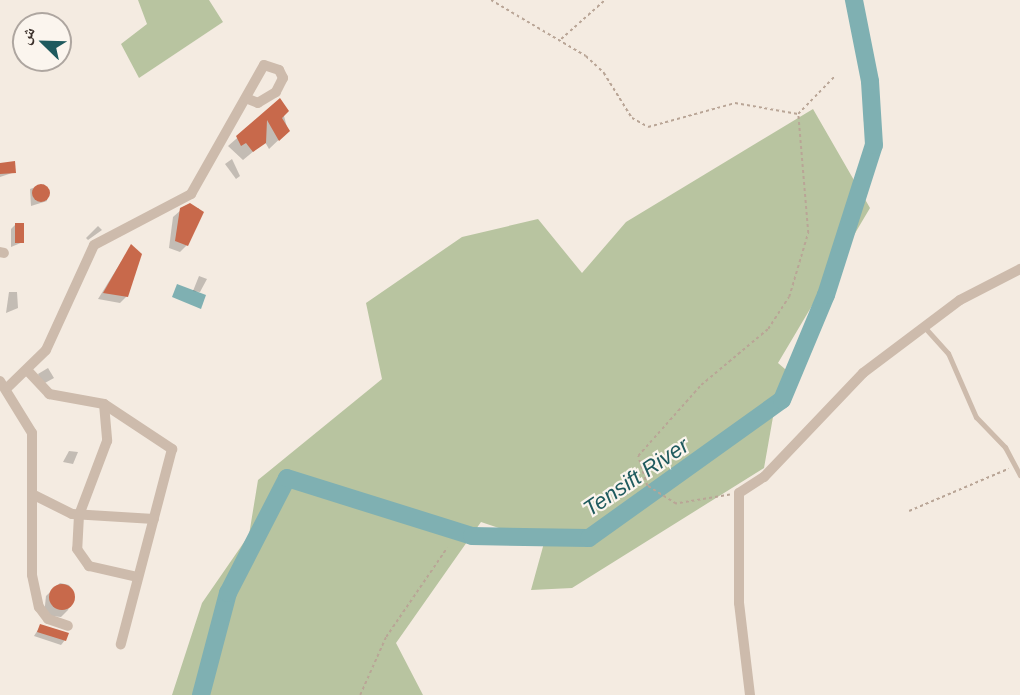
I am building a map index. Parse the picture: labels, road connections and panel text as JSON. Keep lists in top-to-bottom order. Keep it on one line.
{"water":["Tensift River"],"north":"top left"}
